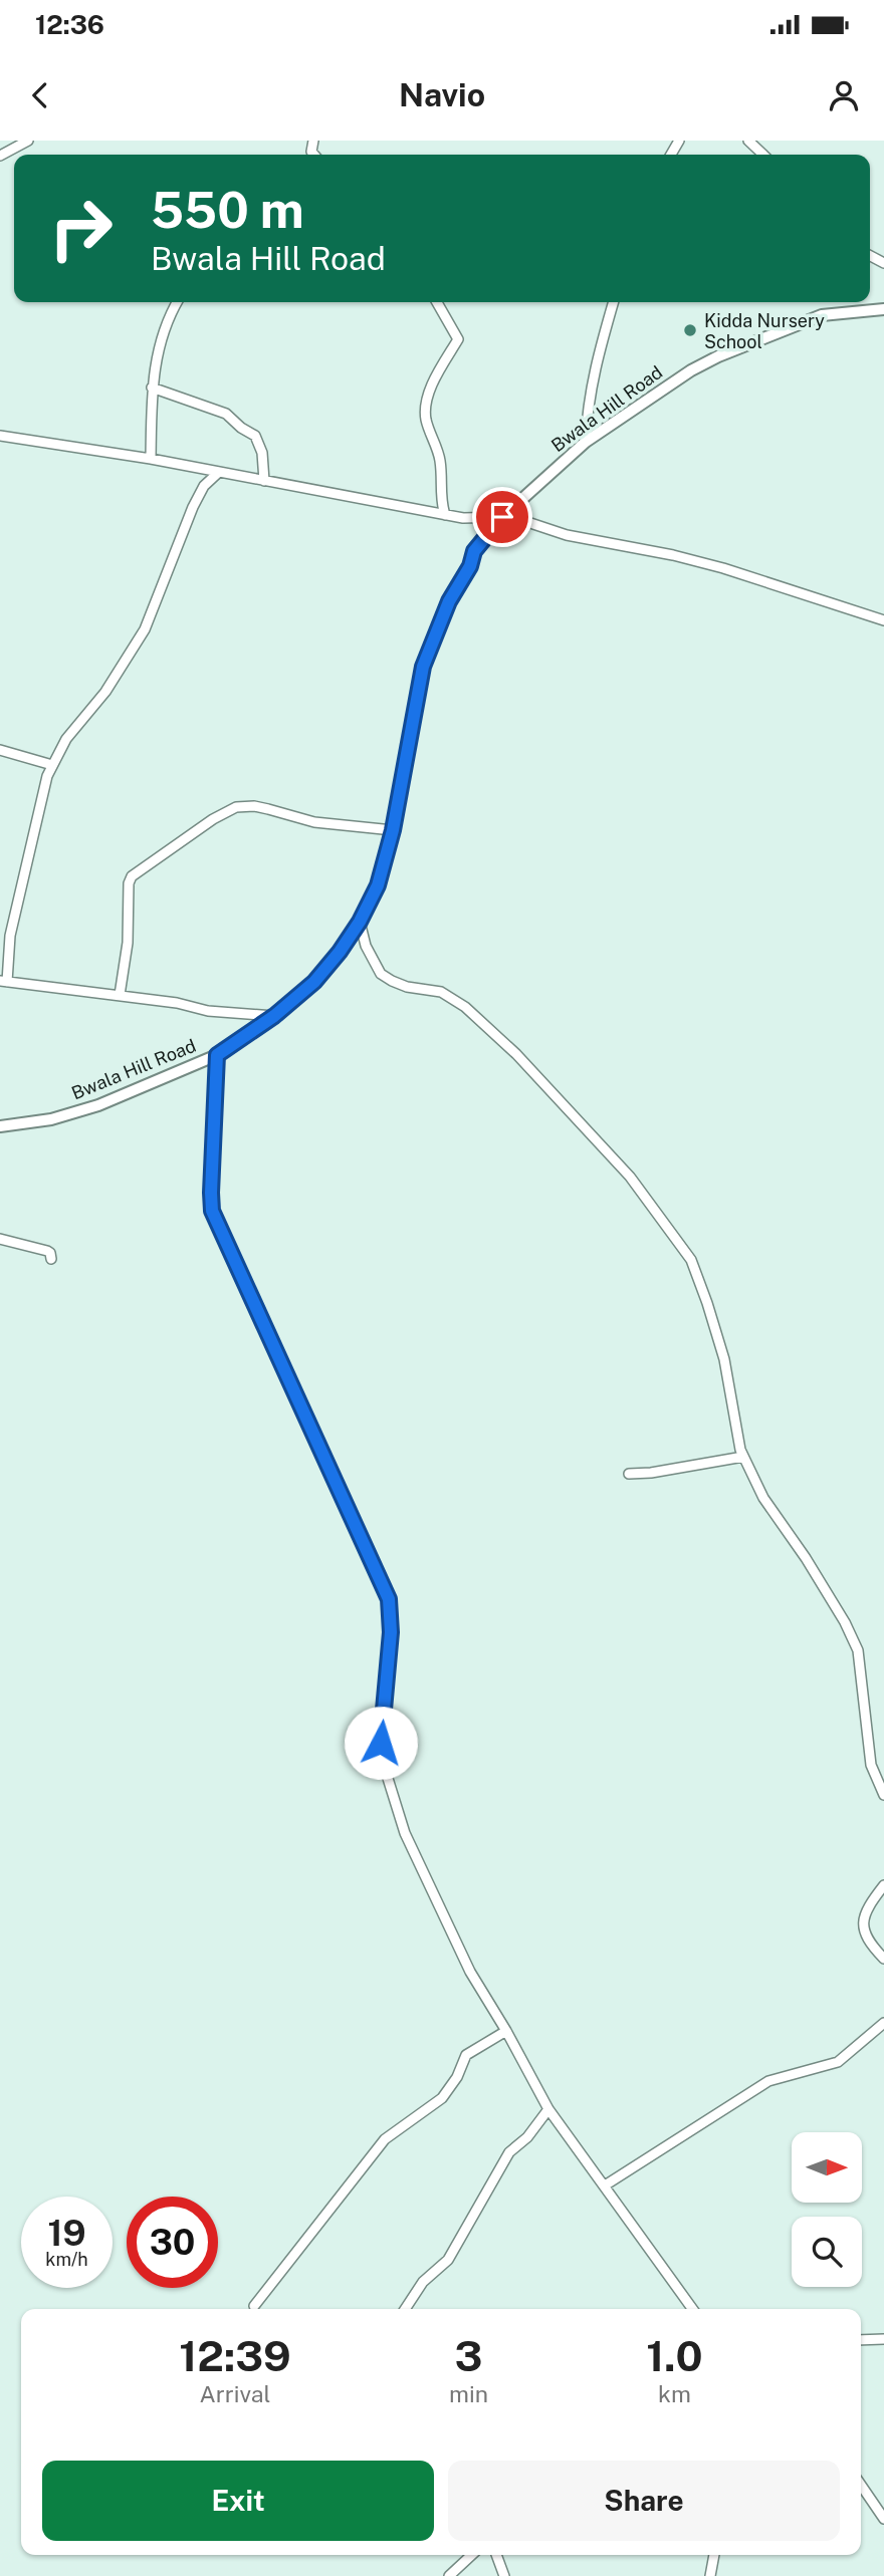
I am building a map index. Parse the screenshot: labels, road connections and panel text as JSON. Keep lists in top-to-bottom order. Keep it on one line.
{"streets":{"street":["Bwala Hill Road"]},"places":["Kidda Nursery School"],"north":"right","page":{"status":"12:36","header":"Navio","turn":["550 m","Bwala Hill Road"],"speed":"19 km/h","limit":"30","eta":["12:39","Arrival","3","min","1.0","km"],"buttons":["Exit","Share"]}}
